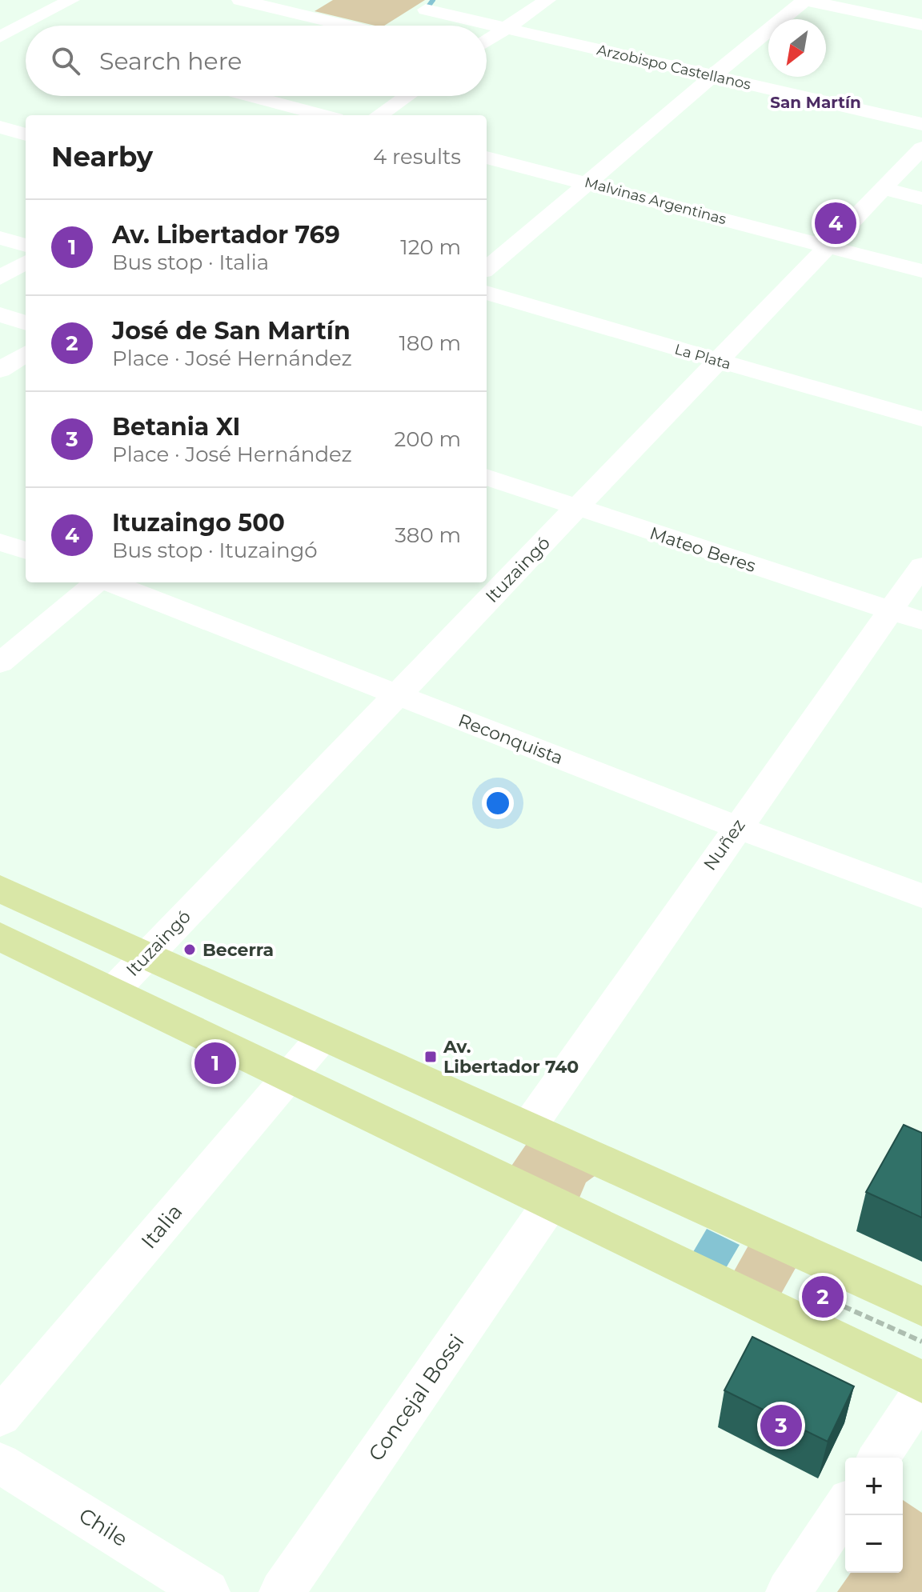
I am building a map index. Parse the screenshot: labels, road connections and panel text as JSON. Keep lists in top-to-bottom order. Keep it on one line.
{"streets":{"street":["Arzobispo Castellanos","Malvinas Argentinas","La Plata","Mateo Beres","Ituzaingó","Reconquista","Nuñez","Italia","Concejal Bossi","Chile"]},"crossings":[["Malvinas Argentinas","Ituzaingó"],["La Plata","Ituzaingó"],["Mateo Beres","Ituzaingó"],["Mateo Beres","Nuñez"],["Ituzaingó","Reconquista"],["Reconquista","Nuñez"]],"districts":["San Martín"],"places":{"other":["Becerra"],"transit":["Av. Libertador 740"]},"north":"bottom left","page":{"search":"Search here","heading":["Nearby","4 results"],"list":[{"mark":"1","name":"Av. Libertador 769","note":"Bus stop · Italia","value":"120 m"},{"mark":"2","name":"José de San Martín","note":"Place · José Hernández","value":"180 m"},{"mark":"3","name":"Betania XI","note":"Place · José Hernández","value":"200 m"},{"mark":"4","name":"Ituzaingo 500","note":"Bus stop · Ituzaingó","value":"380 m"}],"pins":["4","1","2","3"],"map_buttons":["+","−"]}}
